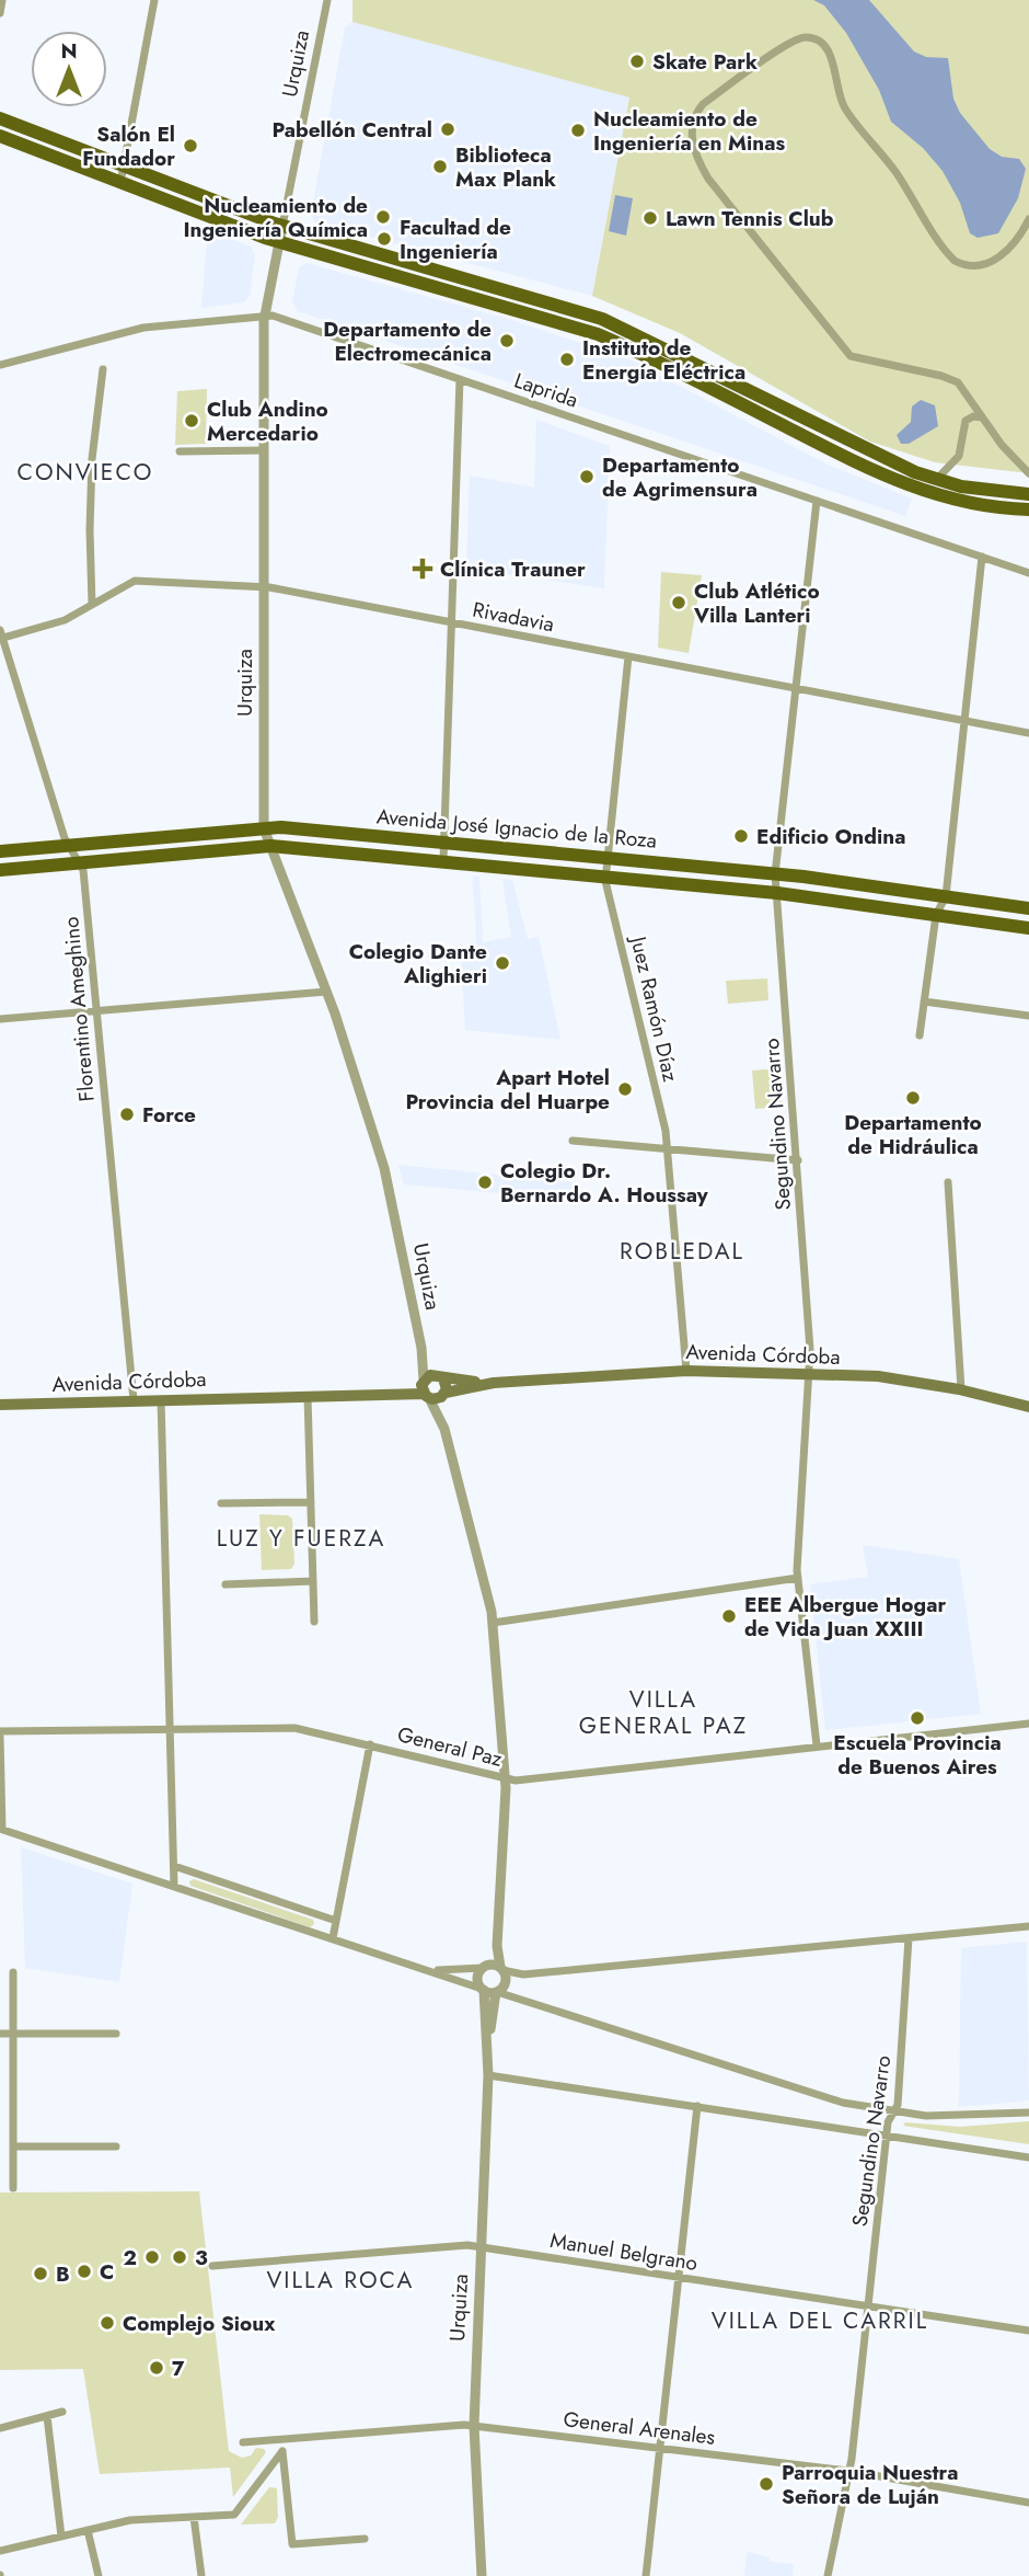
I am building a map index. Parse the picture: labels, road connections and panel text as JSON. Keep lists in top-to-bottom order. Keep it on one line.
{"streets":{"main road":["Avenida José Ignacio de la Roza","Avenida Córdoba"],"street":["Urquiza","Laprida","Rivadavia","Florentino Ameghino","Juez Ramón Díaz","Segundino Navarro","General Paz","Manuel Belgrano","General Arenales"]},"crossings":[["Urquiza","Laprida"],["Urquiza","Rivadavia"],["Urquiza","Avenida José Ignacio de la Roza"],["Urquiza","Avenida Córdoba"],["Urquiza","General Paz"],["Urquiza","Manuel Belgrano"],["Urquiza","General Arenales"],["Laprida","Segundino Navarro"],["Rivadavia","Florentino Ameghino"],["Rivadavia","Juez Ramón Díaz"],["Rivadavia","Segundino Navarro"],["Avenida José Ignacio de la Roza","Florentino Ameghino"],["Avenida José Ignacio de la Roza","Juez Ramón Díaz"],["Avenida José Ignacio de la Roza","Segundino Navarro"],["Florentino Ameghino","Avenida Córdoba"],["Juez Ramón Díaz","Avenida Córdoba"],["Segundino Navarro","Avenida Córdoba"],["Segundino Navarro","General Paz"],["Segundino Navarro","Manuel Belgrano"],["Segundino Navarro","General Arenales"]],"districts":["CONVIECO","ROBLEDAL","LUZ Y FUERZA","VILLA GENERAL PAZ","VILLA ROCA","VILLA DEL CARRIL"],"places":{"other":["Skate Park","Pabellón Central","Nucleamiento de Ingeniería en Minas","Salón El Fundador","Biblioteca Max Plank","Nucleamiento de Ingeniería Química","Lawn Tennis Club","Facultad de Ingeniería","Departamento de Electromecánica","Instituto de Energía Eléctrica","Club Andino Mercedario","Departamento de Agrimensura","Club Atlético Villa Lanteri","Edificio Ondina","Colegio Dante Alighieri","Apart Hotel Provincia del Huarpe","Departamento de Hidráulica","Force","Colegio Dr. Bernardo A. Houssay","EEE Albergue Hogar de Vida Juan XXIII","Escuela Provincia de Buenos Aires","2","3","C","B","Complejo Sioux","7","Parroquia Nuestra Señora de Luján"],"health":["Clínica Trauner"]},"north":"top"}
